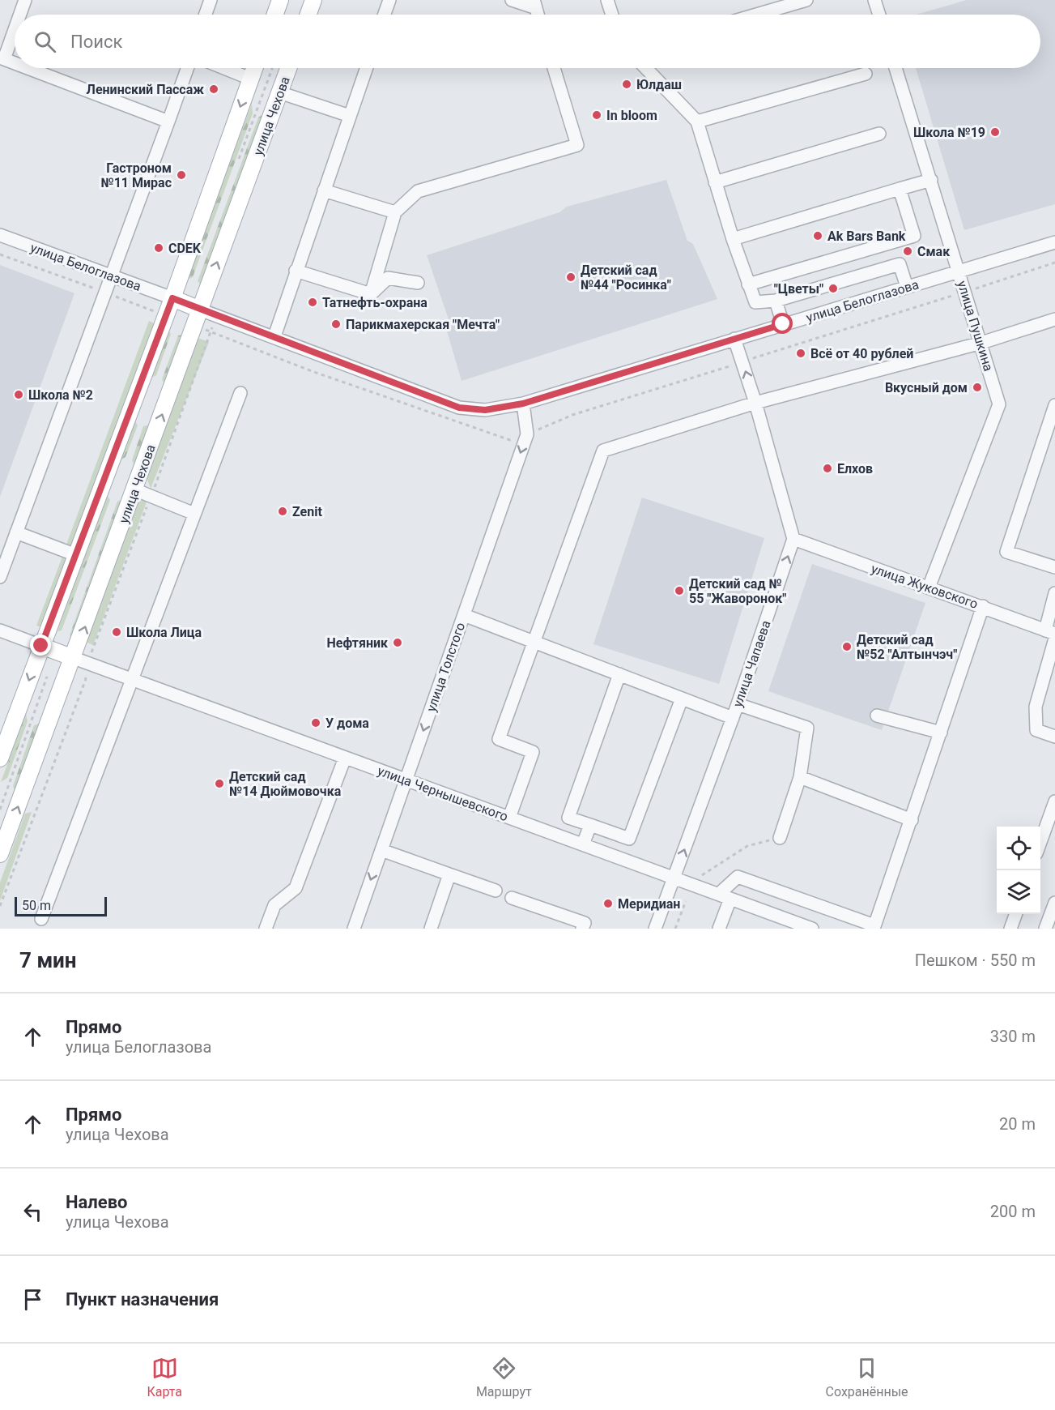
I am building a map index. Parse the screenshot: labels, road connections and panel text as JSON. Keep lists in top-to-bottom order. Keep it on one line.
{"streets":{"main road":["улица Чехова"],"street":["улица Белоглазова","улица Пушкина","улица Жуковского","улица Чапаева","улица Толстого","улица Чернышевского"]},"crossings":[["улица Чехова","улица Белоглазова"],["улица Чехова","улица Чернышевского"],["улица Белоглазова","улица Пушкина"],["улица Белоглазова","улица Толстого"],["улица Пушкина","улица Жуковского"],["улица Жуковского","улица Чапаева"],["улица Чапаева","улица Чернышевского"],["улица Толстого","улица Чернышевского"]],"one_way":["улица Чапаева"],"places":["Юлдаш","Ленинский Пассаж","In bloom","Школа №19","Гастроном №11 Мирас","Ak Bars Bank","CDEK","Смак","Детский сад №44 \"Росинка\"","\"Цветы\"","Татнефть-охрана","Парикмахерская \"Мечта\"","Всё от 40 рублей","Вкусный дом","Школа №2","Елхов","Zenit","Детский сад № 55 \"Жаворонок\"","Школа Лица","Нефтяник","Детский сад №52 \"Алтынчэч\"","У дома","Детский сад №14 Дюймовочка","Меридиан"],"scale_bar":"50 m","page":{"search":"Поиск","scale":"50 m","heading":["7 мин","Пешком · 550 m"],"list":[["Прямо","улица Белоглазова","330 m"],["Прямо","улица Чехова","20 m"],["Налево","улица Чехова","200 m"],"Пункт назначения"],"nav":["Карта","Маршрут","Сохранённые"]}}
